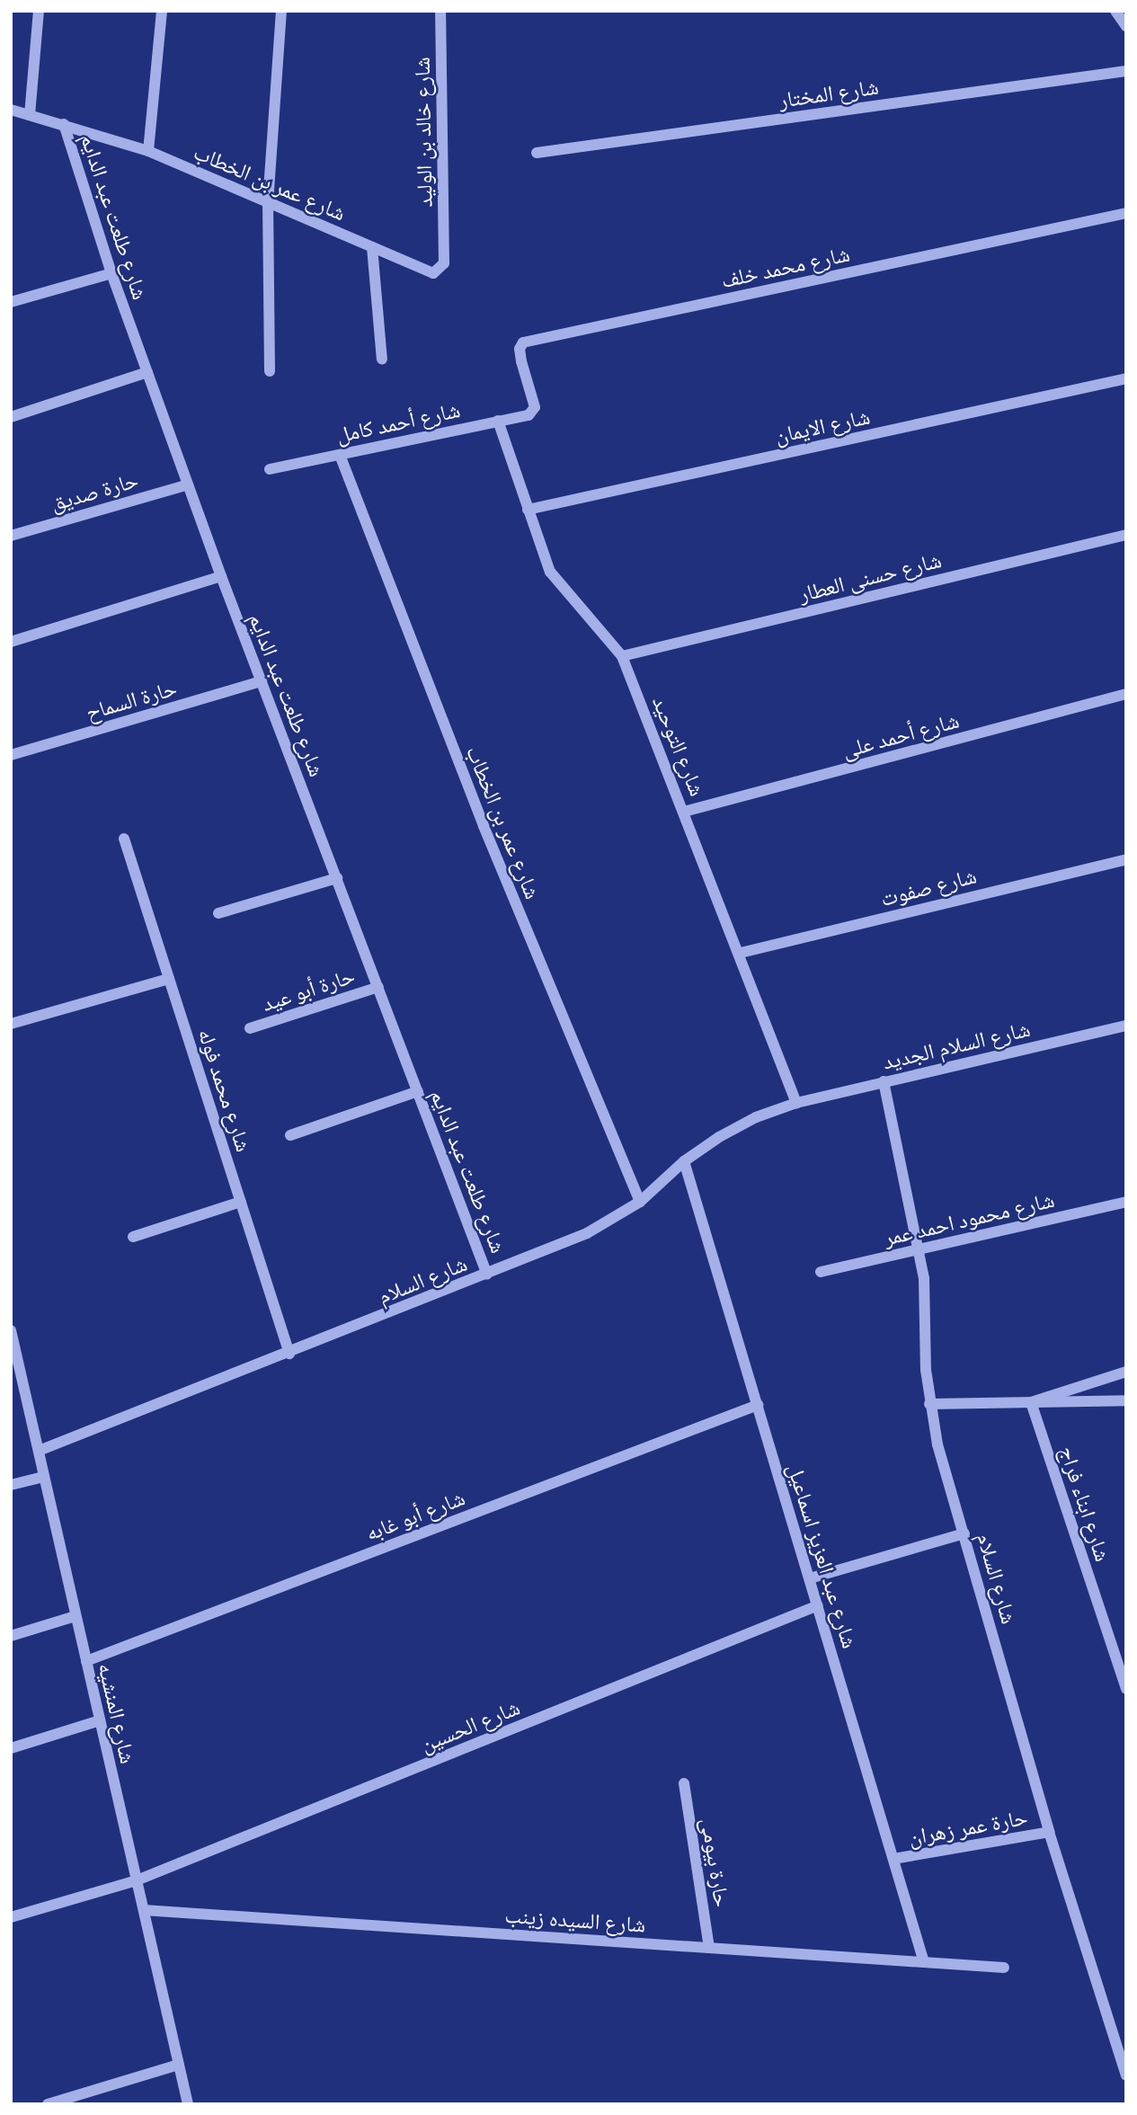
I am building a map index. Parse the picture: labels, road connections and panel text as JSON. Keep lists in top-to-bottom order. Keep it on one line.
{"streets":{"street":["شارع المختار","شارع خالد بن الوليد","شارع عمر بن الخطاب","شارع طلعت عبد الدايم","شارع محمد خلف","شارع أحمد كامل","شارع الايمان","حارة صديق","شارع حسنى العطار","حارة السماح","شارع أحمد على","شارع التوحيد","شارع صفوت","حارة أبو عيد","شارع السلام الجديد","شارع محمد فوله","شارع محمود احمد عمر","شارع السلام","شارع ابناء فراج","شارع أبو غابه","شارع عبد العزيز اسماعيل","شارع المنشيه","شارع الحسين","حارة عمر زهران","حارة بيومى","شارع السيده زينب"]},"crossings":[["شارع خالد بن الوليد","شارع عمر بن الخطاب"],["شارع عمر بن الخطاب","شارع طلعت عبد الدايم"],["شارع عمر بن الخطاب","شارع أحمد كامل"],["شارع عمر بن الخطاب","شارع السلام"],["شارع طلعت عبد الدايم","حارة صديق"],["شارع طلعت عبد الدايم","حارة السماح"],["شارع طلعت عبد الدايم","حارة أبو عيد"],["شارع طلعت عبد الدايم","شارع السلام"],["شارع محمد خلف","شارع أحمد كامل"],["شارع أحمد كامل","شارع التوحيد"],["شارع الايمان","شارع التوحيد"],["شارع حسنى العطار","شارع التوحيد"],["شارع أحمد على","شارع التوحيد"],["شارع التوحيد","شارع صفوت"],["شارع التوحيد","شارع السلام الجديد"],["شارع التوحيد","شارع السلام"],["شارع السلام الجديد","شارع السلام"],["شارع محمد فوله","شارع السلام"],["شارع محمود احمد عمر","شارع السلام"],["شارع السلام","شارع عبد العزيز اسماعيل"],["شارع السلام","شارع المنشيه"],["شارع السلام","حارة عمر زهران"],["شارع أبو غابه","شارع عبد العزيز اسماعيل"],["شارع أبو غابه","شارع المنشيه"],["شارع عبد العزيز اسماعيل","شارع الحسين"],["شارع عبد العزيز اسماعيل","حارة عمر زهران"],["شارع عبد العزيز اسماعيل","شارع السيده زينب"],["شارع المنشيه","شارع الحسين"],["شارع المنشيه","شارع السيده زينب"],["حارة بيومى","شارع السيده زينب"]]}
